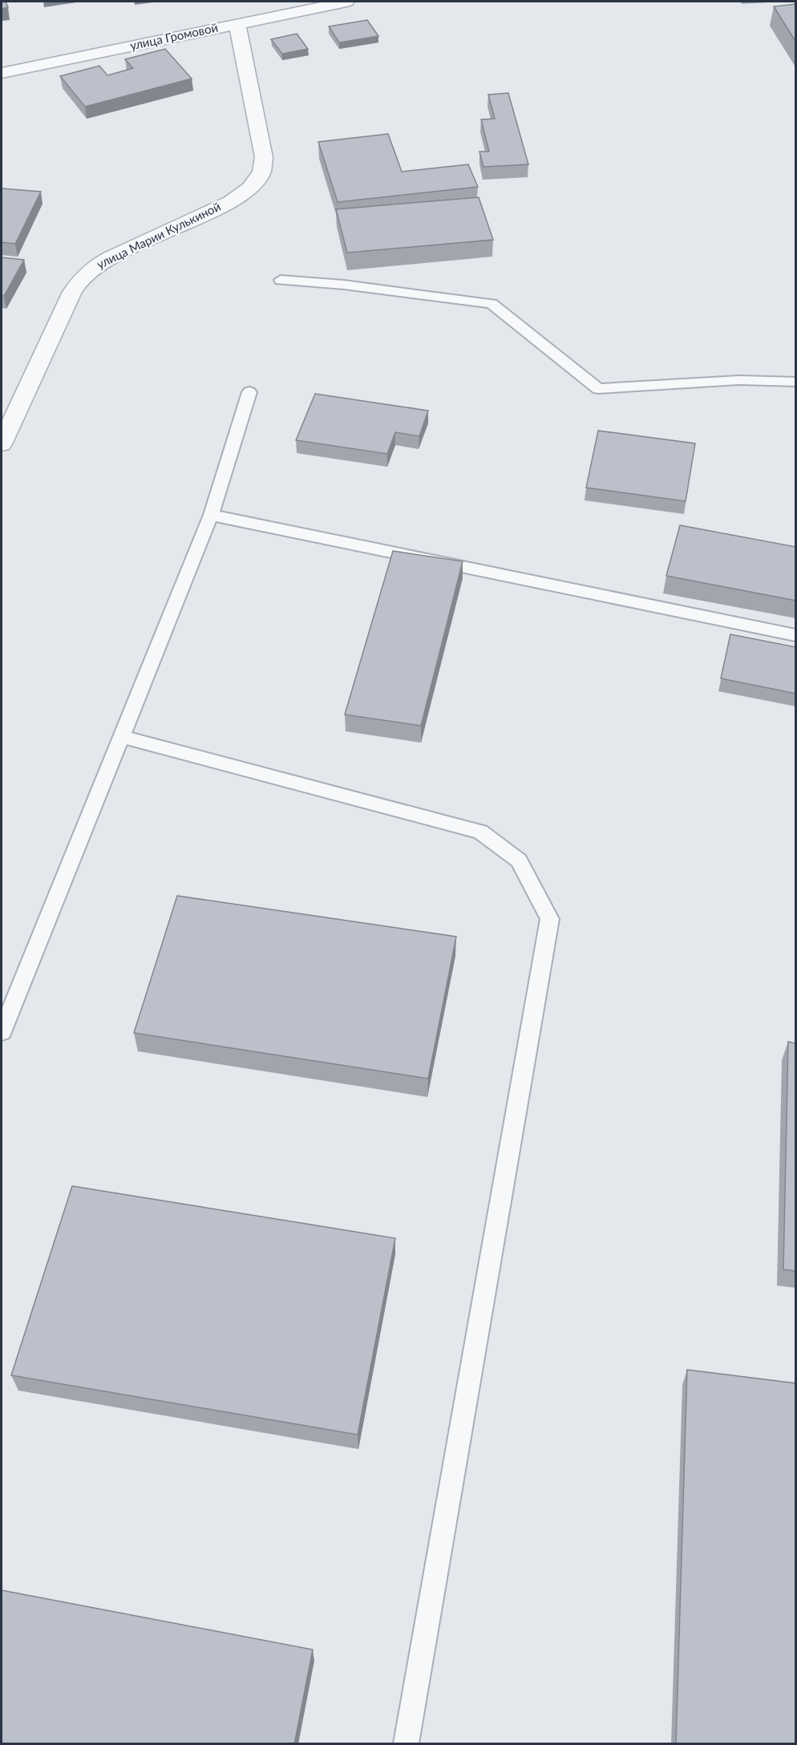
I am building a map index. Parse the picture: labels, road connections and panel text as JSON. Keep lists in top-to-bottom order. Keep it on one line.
{"streets":{"street":["улица Громовой","улица Марии Кулькиной"]},"crossings":[["улица Громовой","улица Марии Кулькиной"]]}
